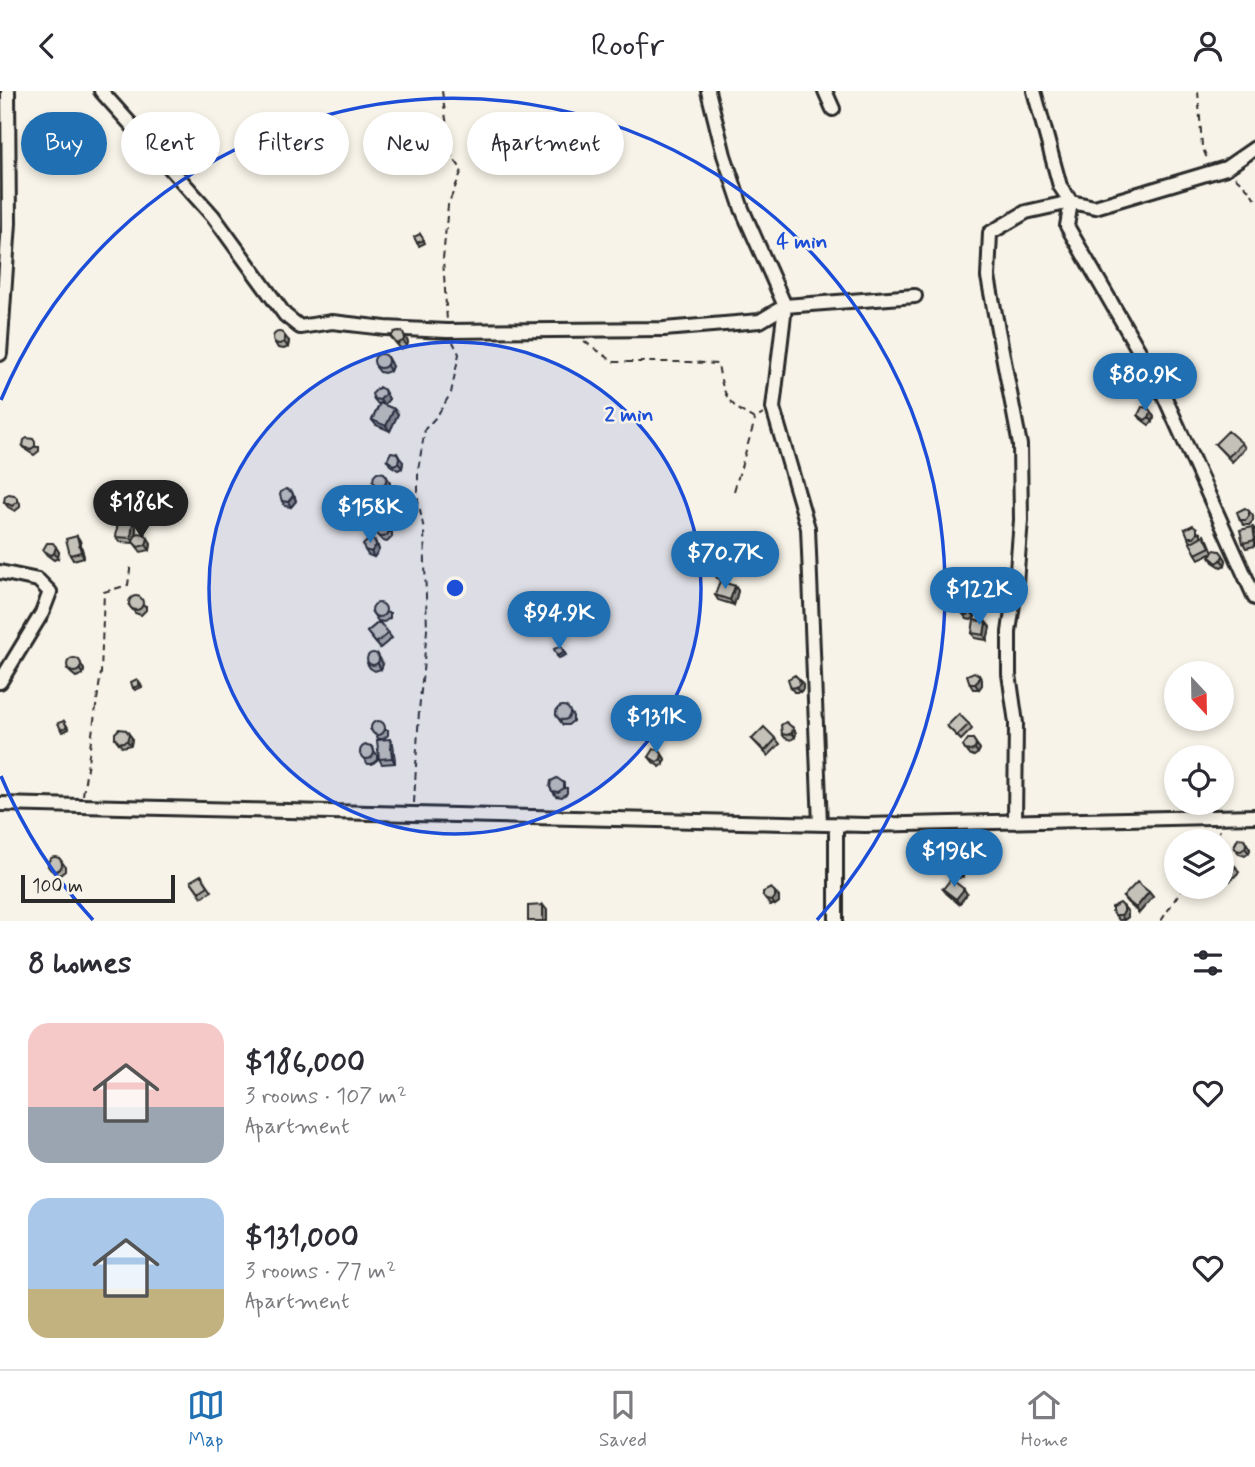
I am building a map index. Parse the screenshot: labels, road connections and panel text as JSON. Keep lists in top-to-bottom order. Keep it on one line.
{"scale_bar":"100 m","north":"bottom","page":{"header":"Roofr","chip":["Buy","Rent","Filters","New","Apartment"],"price":["$80.9K","$186K","$158K","$70.7K","$122K","$94.9K","$131K","$196K"],"scale":"100 m","heading":"8 homes","list":[{"name":"$186,000","note":"3 rooms · 107 m² · Apartment"},{"name":"$131,000","note":"3 rooms · 77 m² · Apartment"}],"tabs":["Map","Saved","Home"]},"rings":["4 min","2 min"]}
